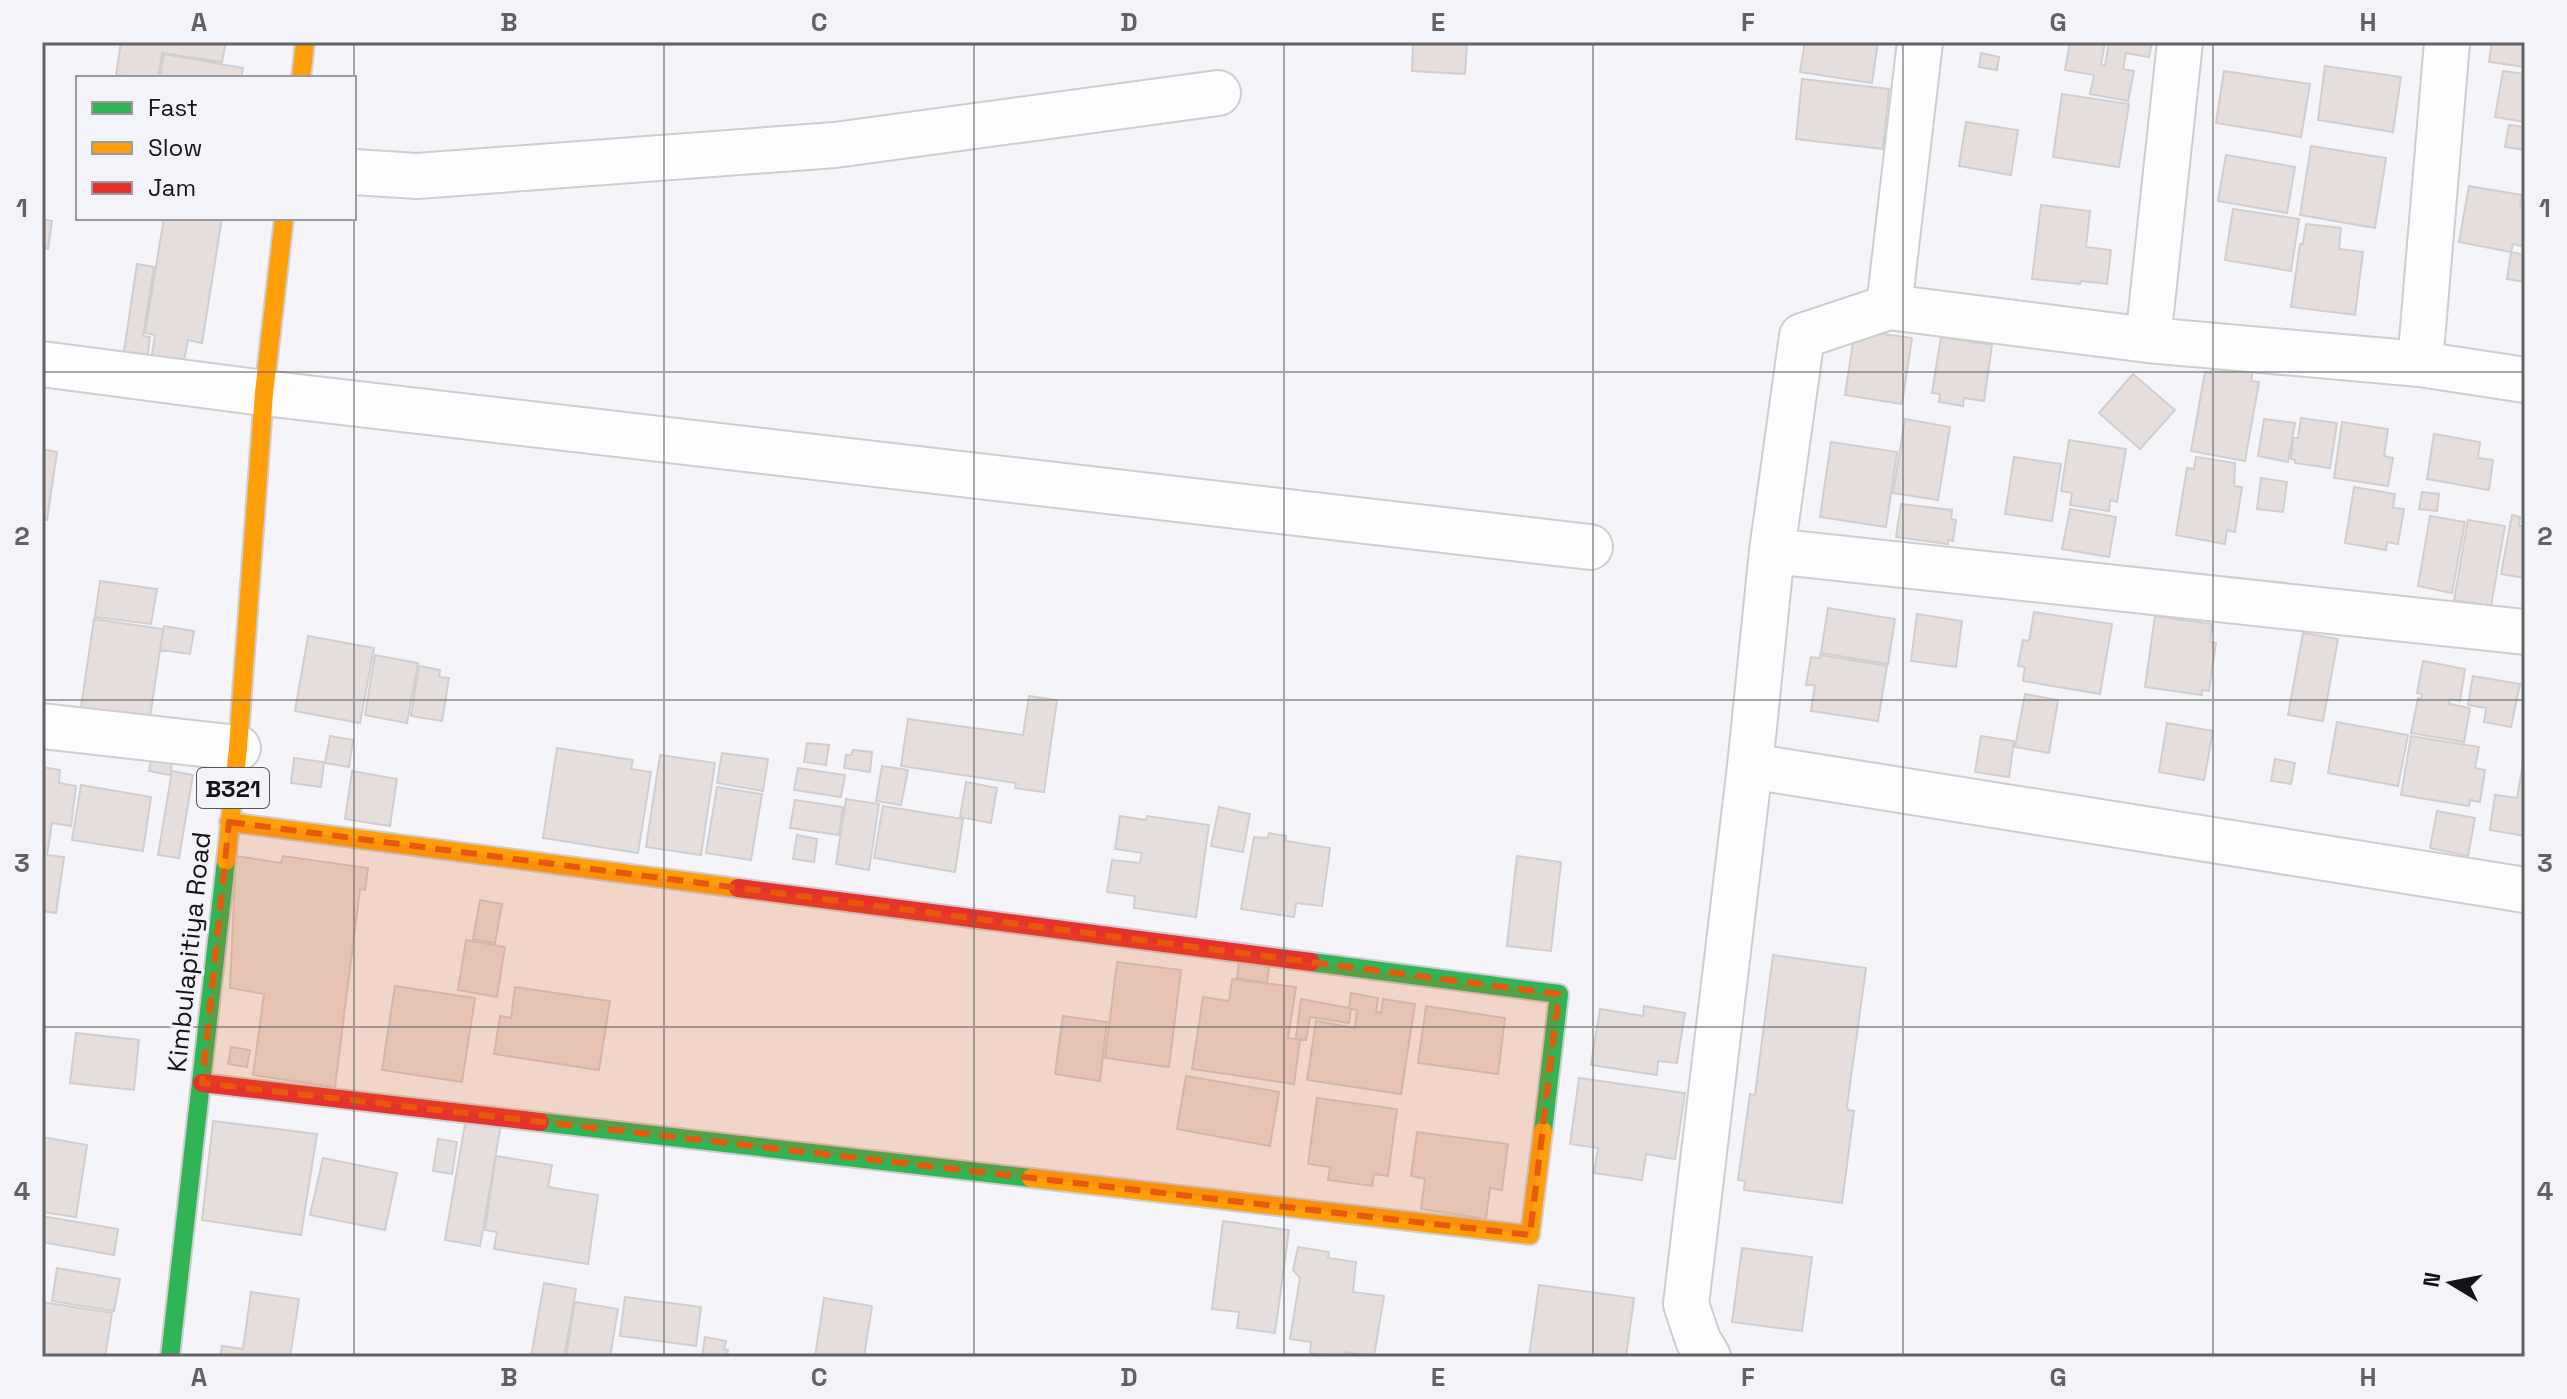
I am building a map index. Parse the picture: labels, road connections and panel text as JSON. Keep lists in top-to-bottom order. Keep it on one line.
{"streets":{"street":["B321","Kimbulapitiya Road"]},"legend":["Fast","Slow","Jam"],"north":"left","grid":{"columns":["A","B","C","D","E","F","G","H"],"rows":["1","2","3","4"]}}
